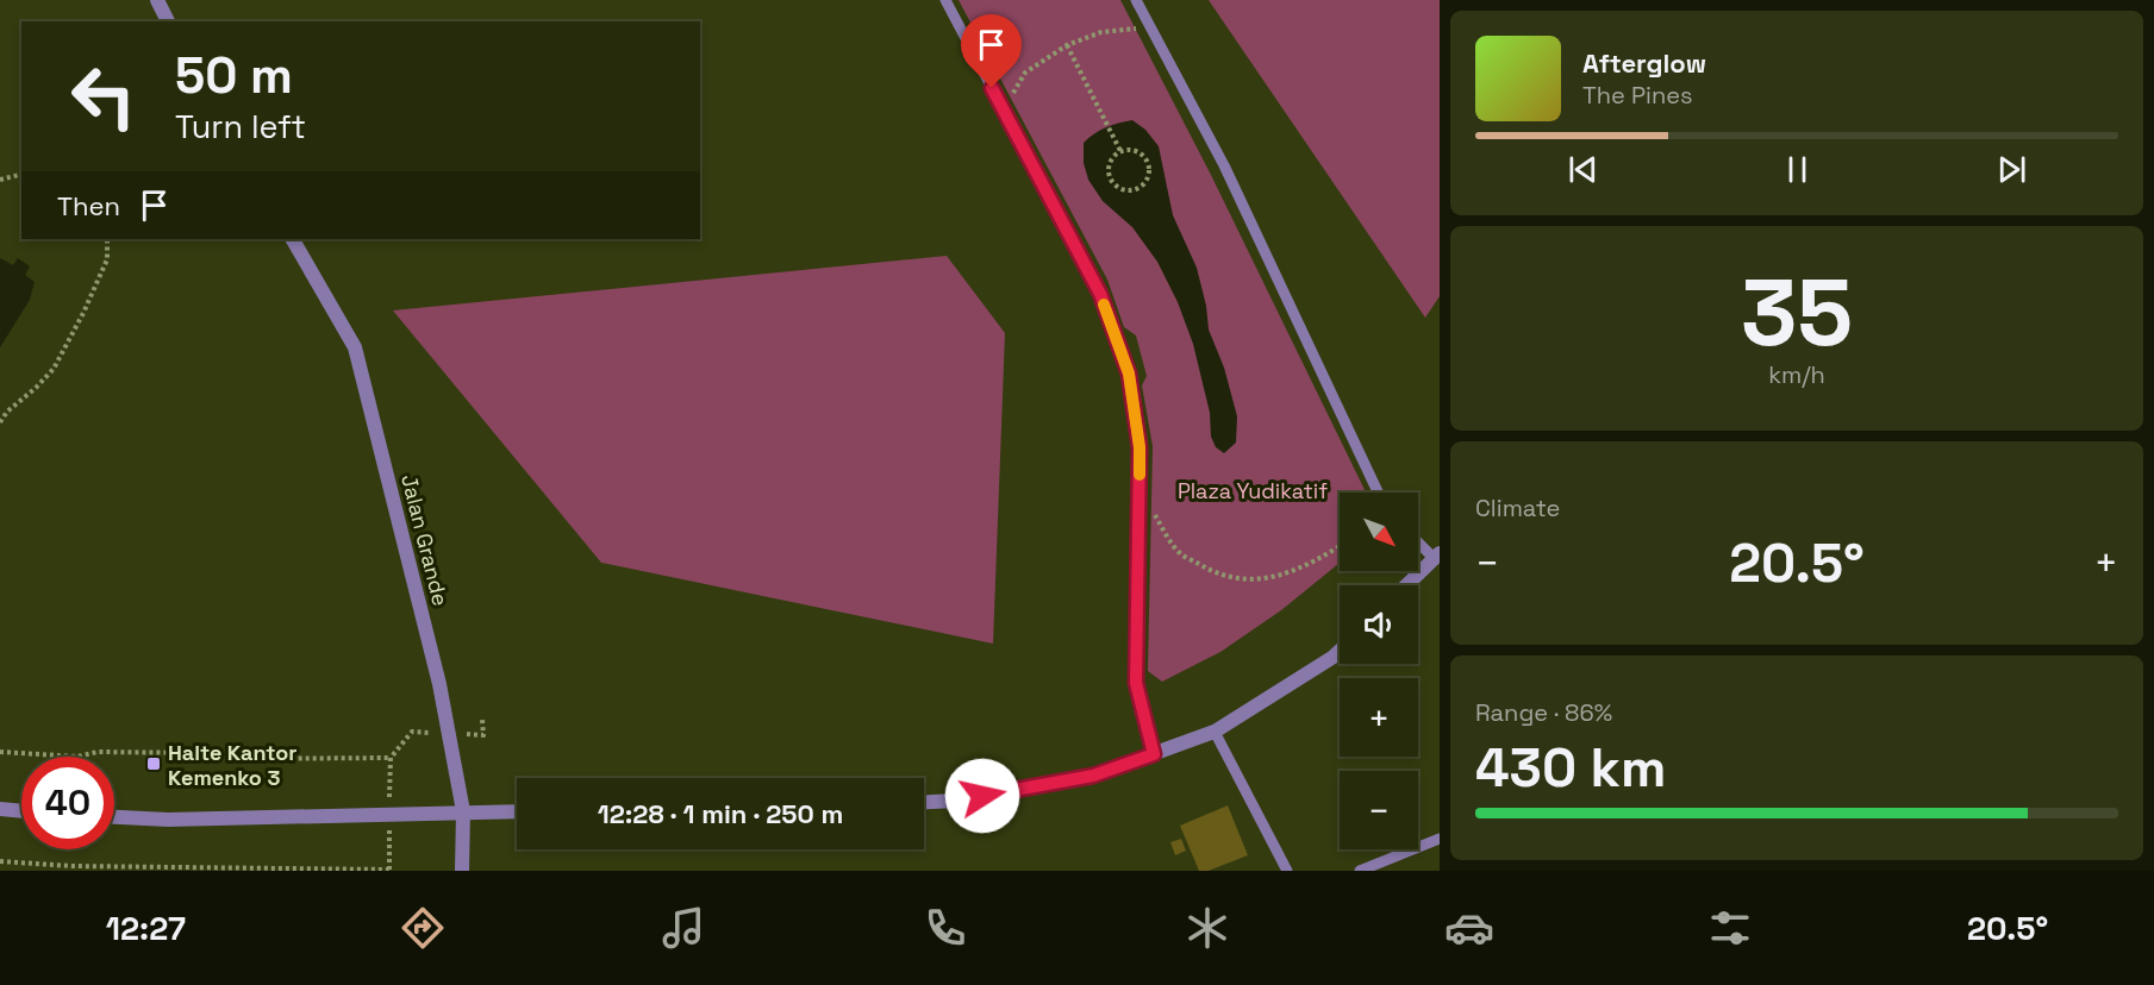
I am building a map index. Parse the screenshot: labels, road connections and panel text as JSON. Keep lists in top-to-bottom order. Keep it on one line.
{"streets":{"street":["Jalan Grande"]},"parks":["Plaza Yudikatif"],"places":{"transit":["Halte Kantor Kemenko 3"]},"north":"bottom right","page":{"turn":["50 m","Turn left"],"song":["Afterglow","The Pines"],"then":"Then","tile":[["35","km/h"],"Climate",["Range · 86%","430 km"]],"map_buttons":["+","−"],"heat":["−","20.5°","+"],"limit":"40","trip":"12:28 · 1 min · 250 m","tabs":["12:27","20.5°"]}}
